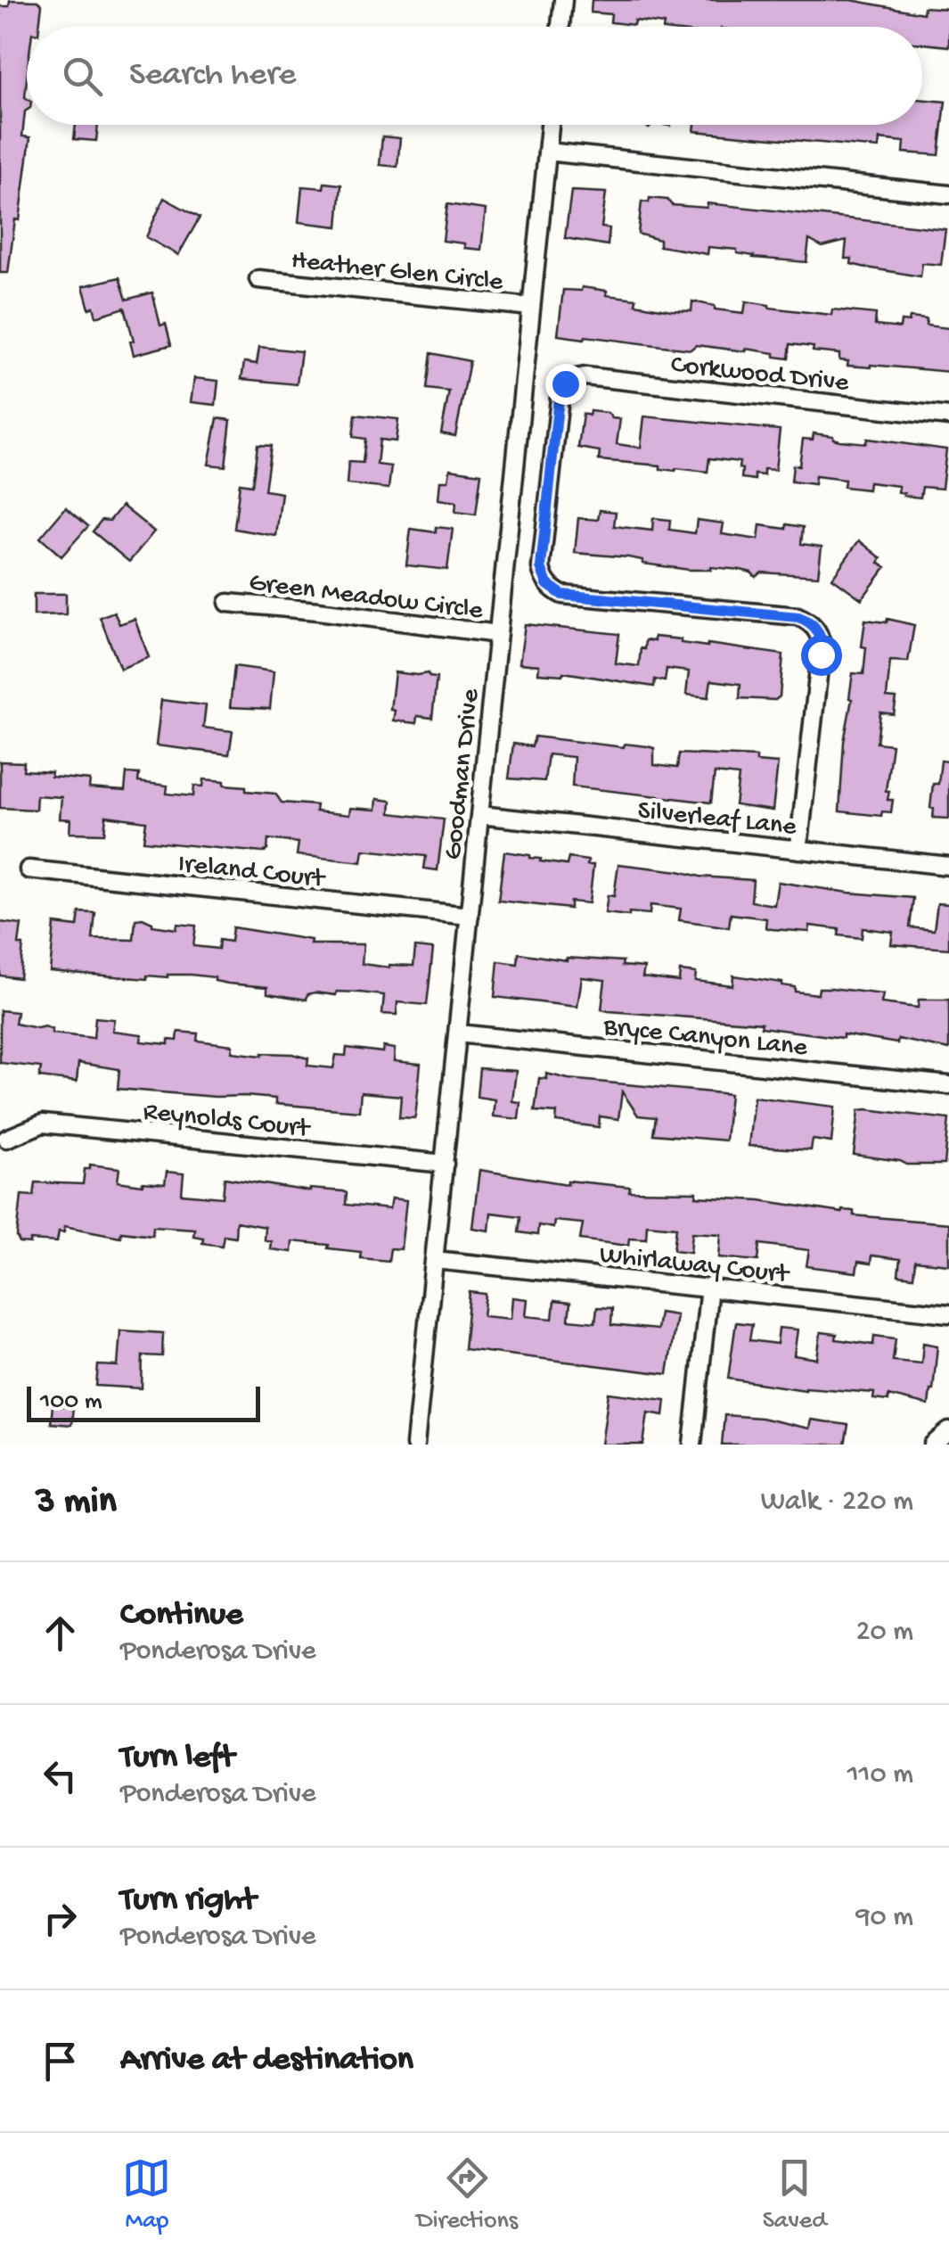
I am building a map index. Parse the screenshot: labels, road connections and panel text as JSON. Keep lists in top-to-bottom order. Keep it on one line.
{"streets":{"street":["Heather Glen Circle","Corkwood Drive","Green Meadow Circle","Goodman Drive","Silverleaf Lane","Ireland Court","Bryce Canyon Lane","Reynolds Court","Whirlaway Court"]},"crossings":[["Heather Glen Circle","Goodman Drive"],["Corkwood Drive","Silverleaf Lane"],["Green Meadow Circle","Goodman Drive"],["Goodman Drive","Silverleaf Lane"],["Goodman Drive","Ireland Court"],["Goodman Drive","Bryce Canyon Lane"],["Goodman Drive","Reynolds Court"],["Goodman Drive","Whirlaway Court"]],"scale_bar":"100 m","page":{"search":"Search here","scale":"100 m","heading":["3 min","Walk · 220 m"],"list":[["Continue","Ponderosa Drive","20 m"],["Turn left","Ponderosa Drive","110 m"],["Turn right","Ponderosa Drive","90 m"],"Arrive at destination"],"nav":["Map","Directions","Saved"]}}
